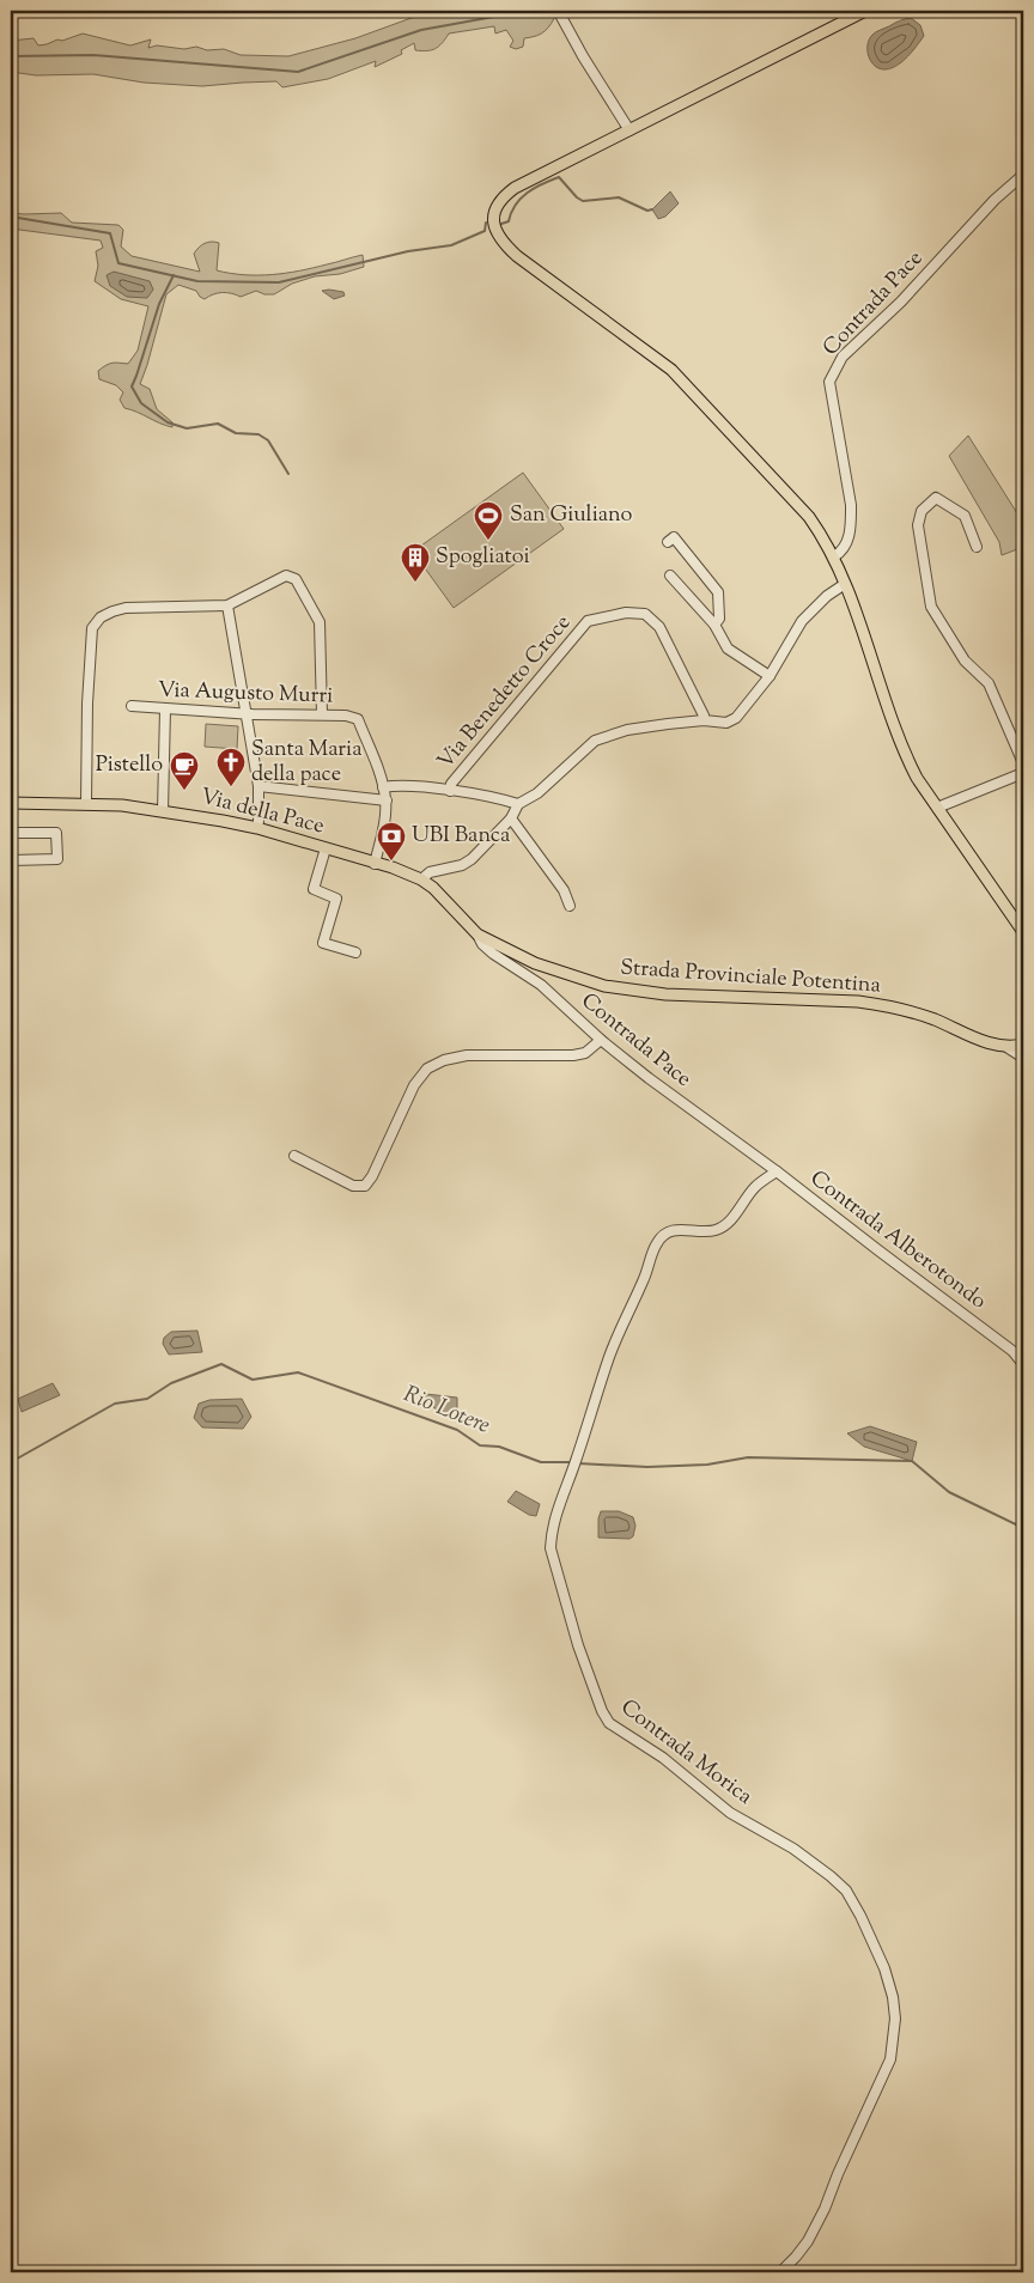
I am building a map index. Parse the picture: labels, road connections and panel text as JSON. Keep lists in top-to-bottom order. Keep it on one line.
{"streets":{"main road":["Via della Pace","Strada Provinciale Potentina"],"street":["Contrada Pace","Via Benedetto Croce","Via Augusto Murri","Contrada Alberotondo","Contrada Morica"]},"crossings":[["Contrada Pace","Via della Pace"],["Contrada Pace","Strada Provinciale Potentina"],["Contrada Pace","Contrada Alberotondo"],["Contrada Pace","Contrada Morica"],["Via della Pace","Strada Provinciale Potentina"],["Contrada Alberotondo","Contrada Morica"]],"water":["Rio Lotere"],"places":{"sports":["San Giuliano"],"building":["Spogliatoi"],"church":["Santa Maria della pace"],"cafe":["Pistello"],"bank":["UBI Banca"]}}
